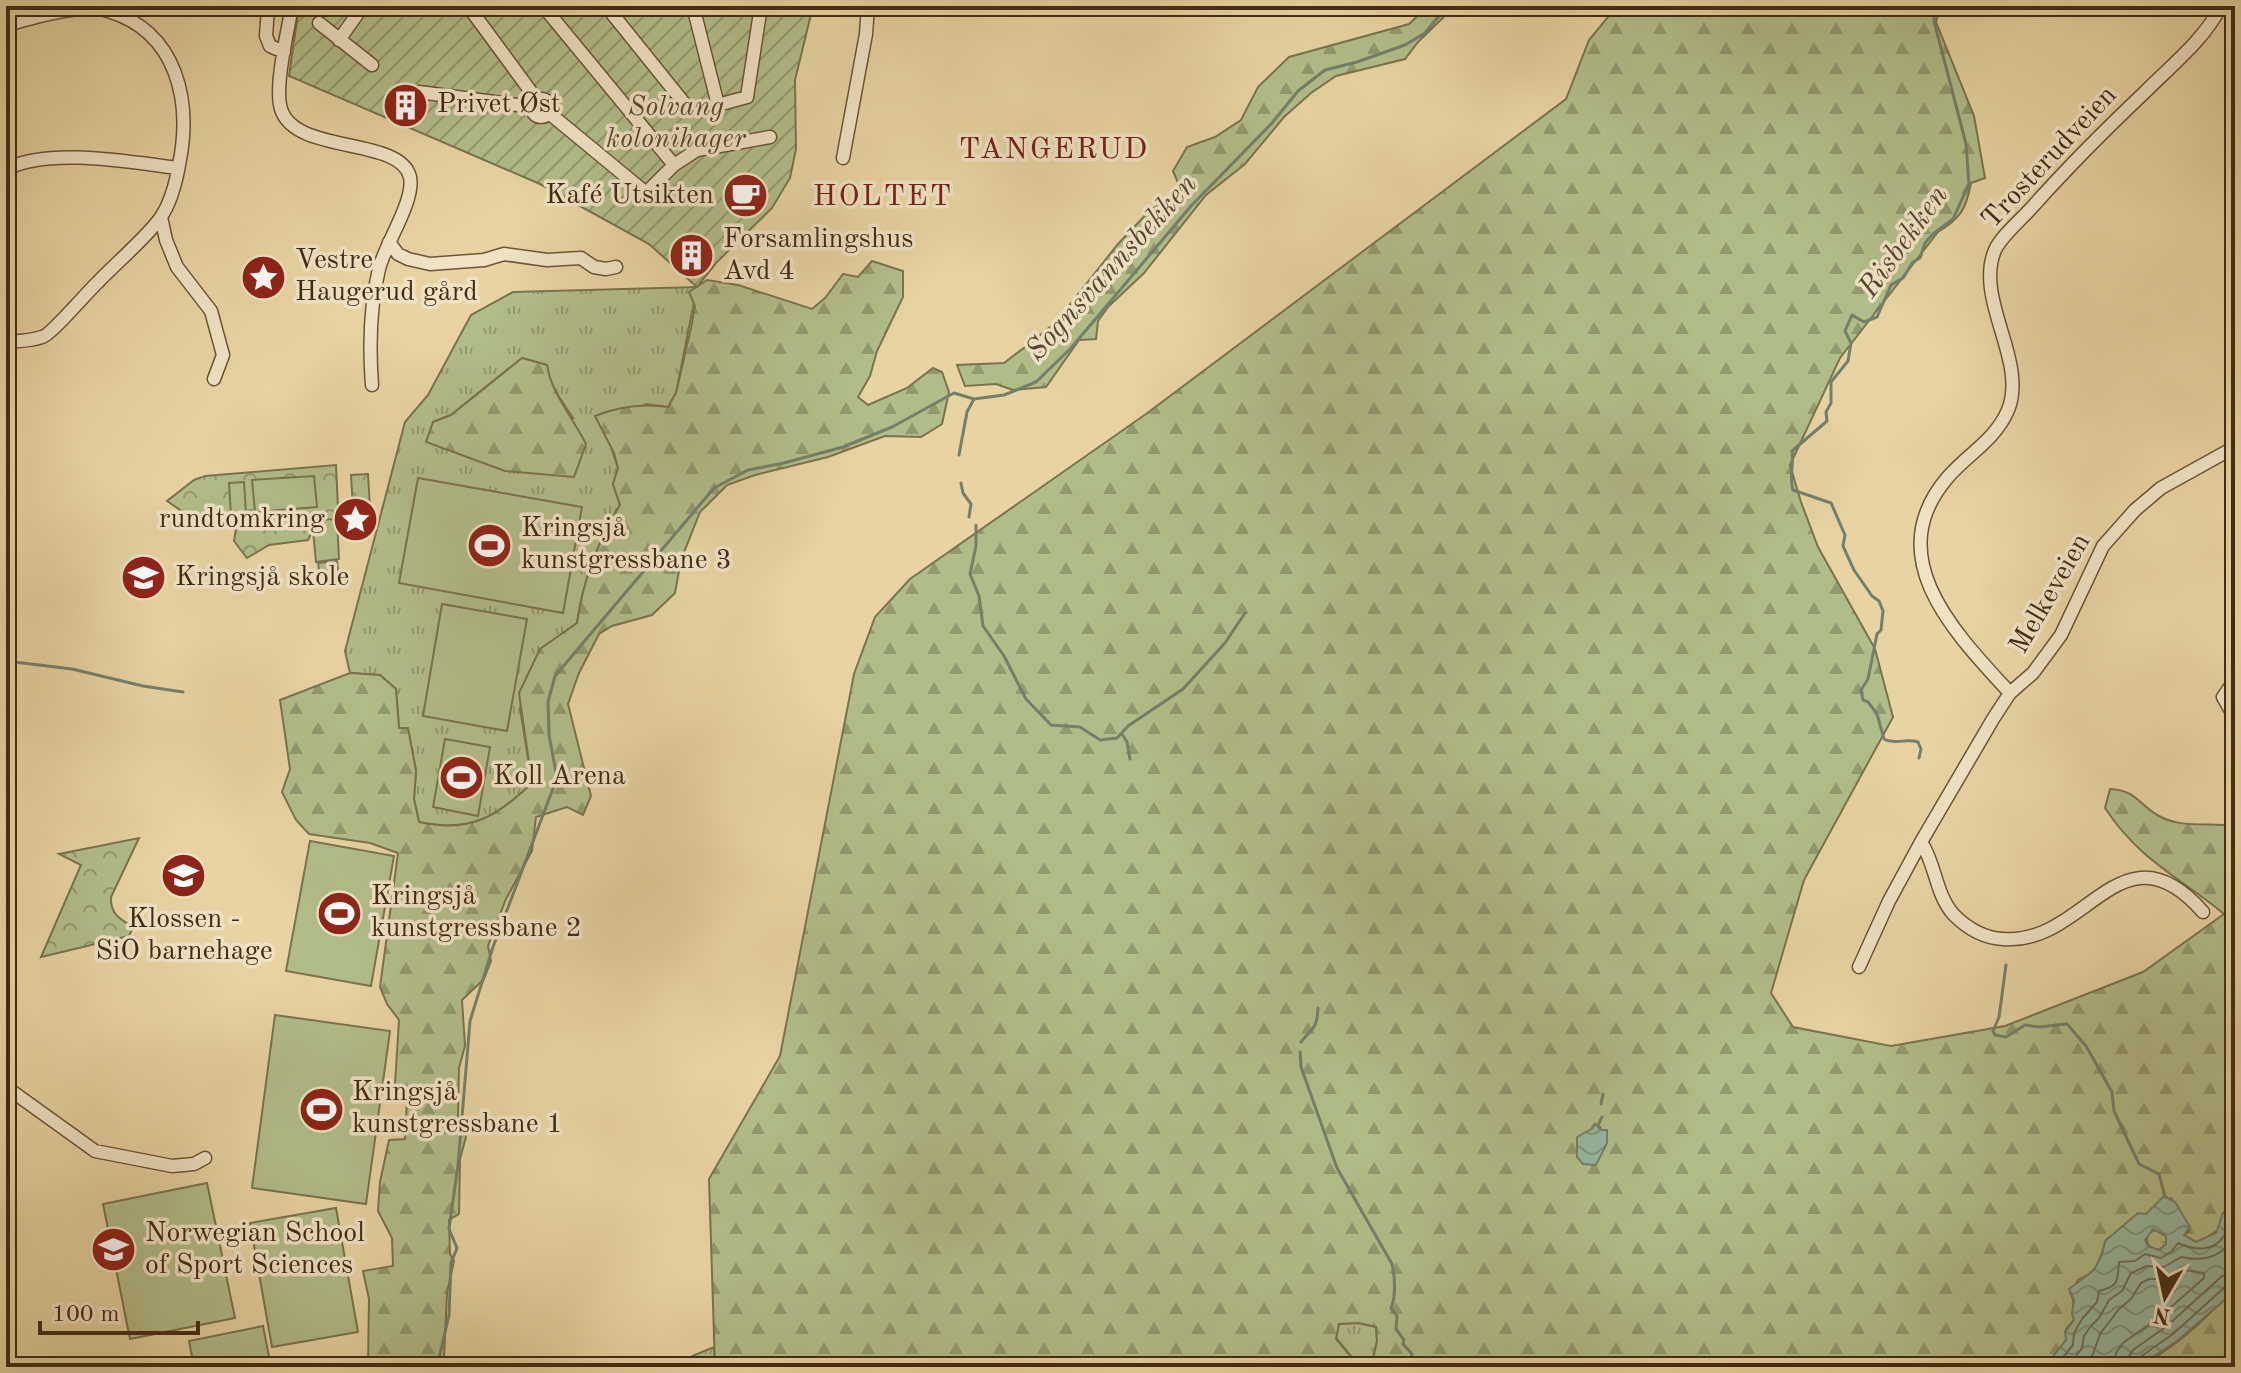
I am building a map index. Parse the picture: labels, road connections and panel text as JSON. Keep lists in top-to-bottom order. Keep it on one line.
{"streets":{"street":["Trosterudveien","Melkeveien"]},"crossings":[["Trosterudveien","Melkeveien"]],"districts":["TANGERUD","HOLTET"],"water":["Risbekken","Sognsvannsbekken"],"parks":["Solvang kolonihager"],"places":{"building":["Privet Øst","Forsamlingshus Avd 4"],"cafe":["Kafé Utsikten"],"place":["Vestre Haugerud gård","rundtomkring"],"sports":["Kringsjå kunstgressbane 3","Koll Arena","Kringsjå kunstgressbane 2","Kringsjå kunstgressbane 1"],"school or university":["Kringsjå skole","Klossen - SiO barnehage","Norwegian School of Sport Sciences"]},"scale_bar":"100 m","north":"bottom"}
